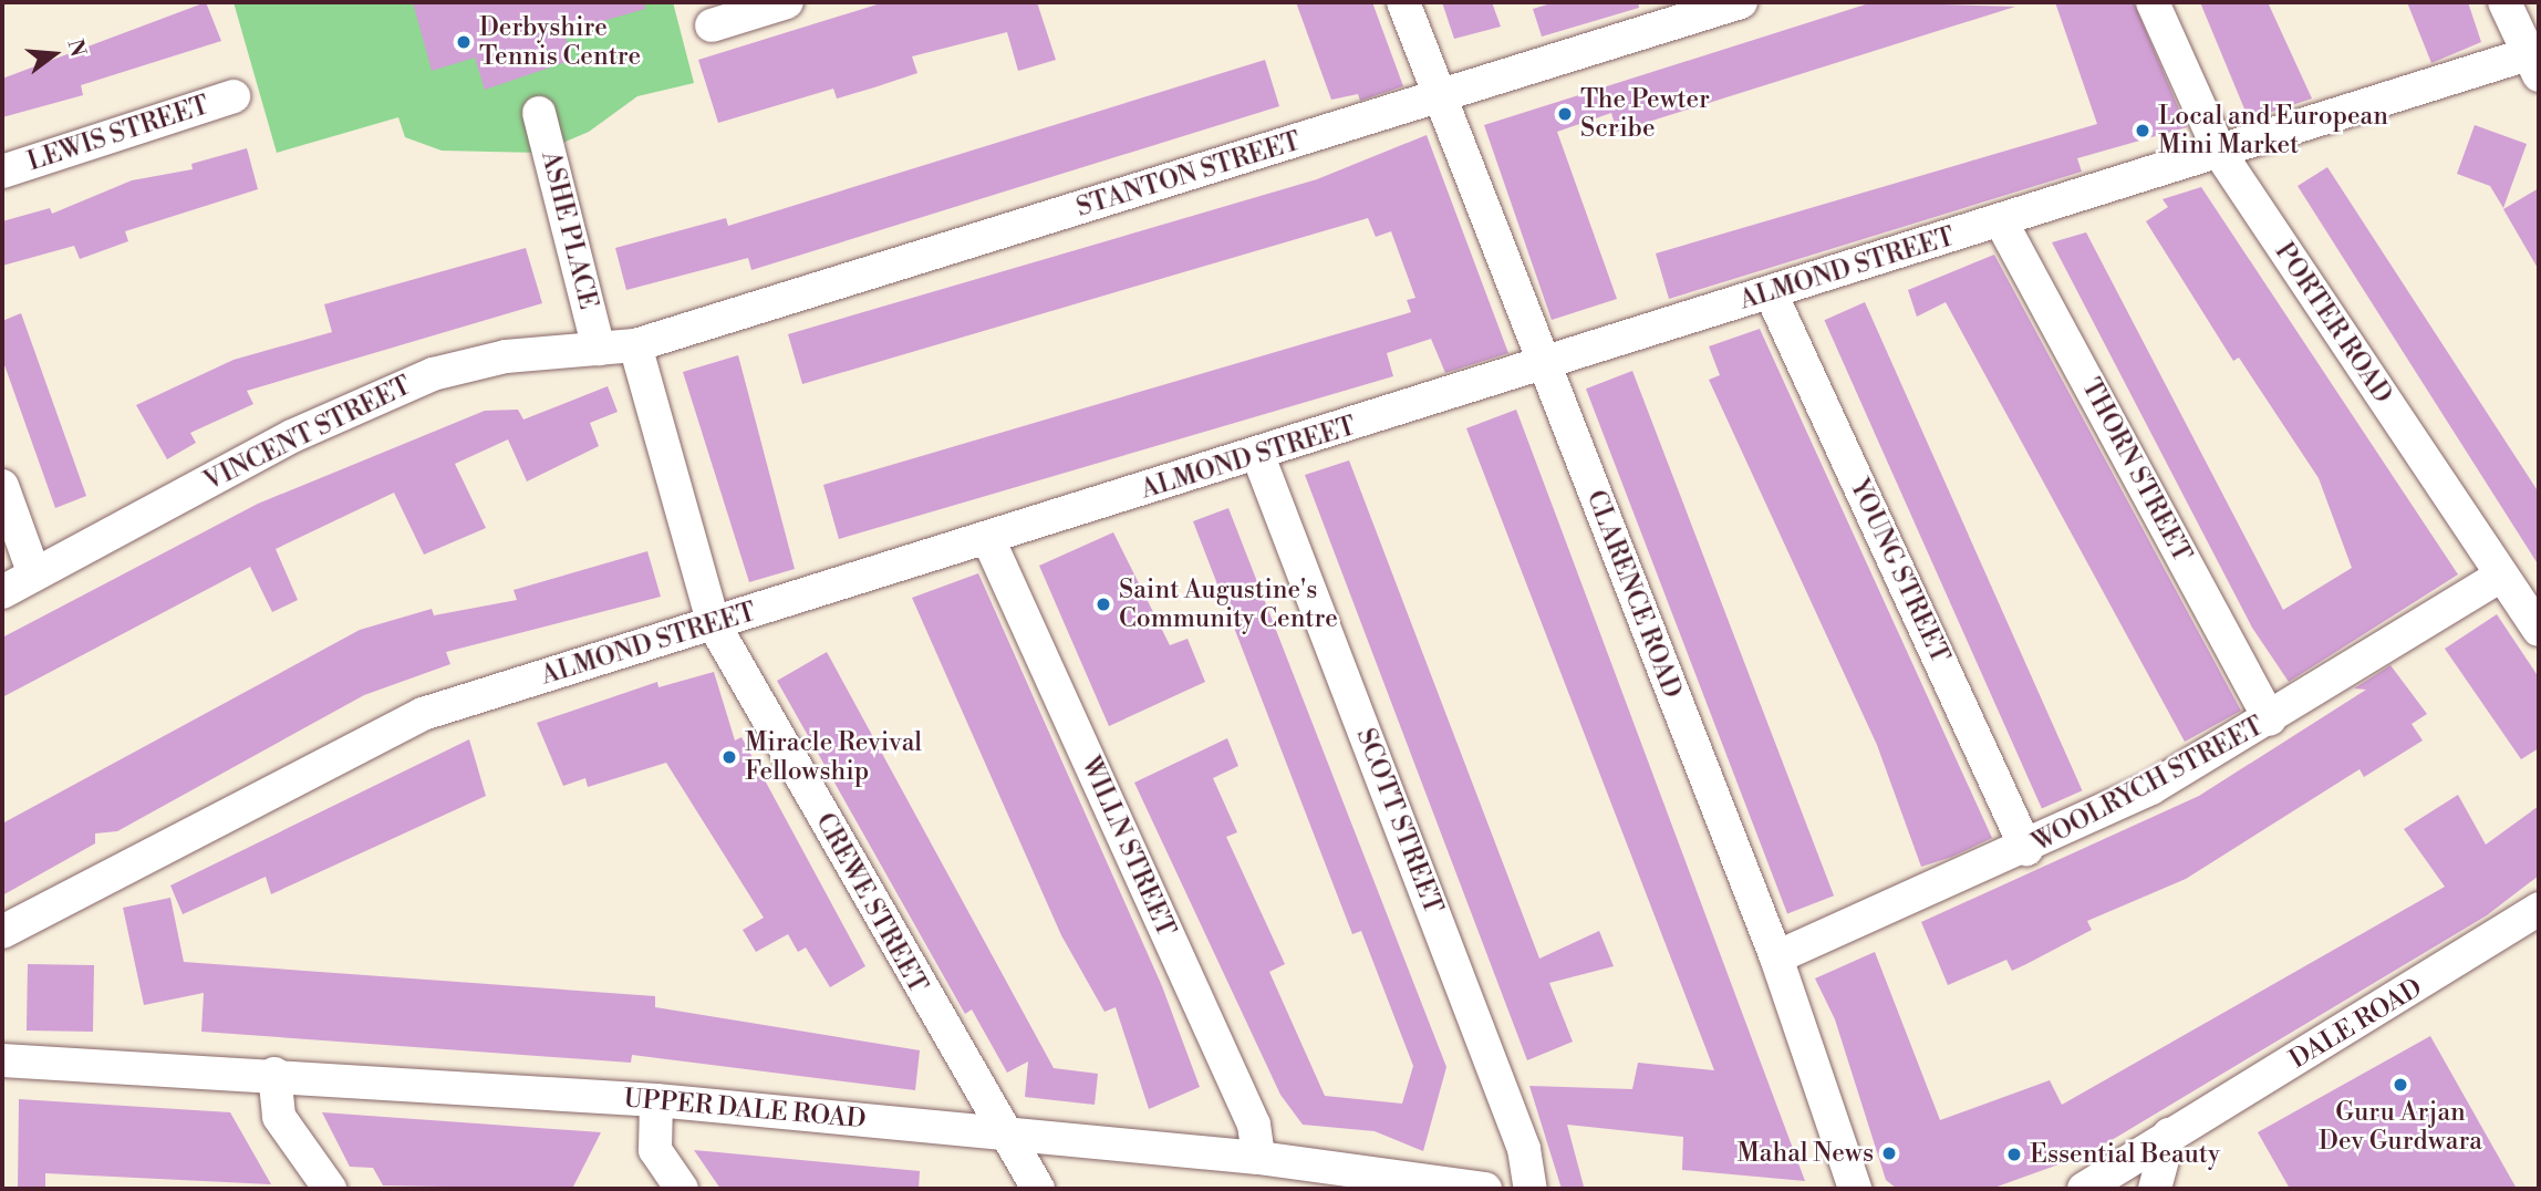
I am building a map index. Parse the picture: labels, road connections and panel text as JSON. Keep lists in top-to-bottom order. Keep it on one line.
{"streets":{"street":["LEWIS STREET","STANTON STREET","ASHE PLACE","ALMOND STREET","PORTER ROAD","VINCENT STREET","THORN STREET","YOUNG STREET","CLARENCE ROAD","WOOLRYCH STREET","SCOTT STREET","WILLN STREET","CREWE STREET","DALE ROAD","UPPER DALE ROAD"]},"crossings":[["STANTON STREET","VINCENT STREET"],["STANTON STREET","CLARENCE ROAD"],["STANTON STREET","CREWE STREET"],["ASHE PLACE","VINCENT STREET"],["ALMOND STREET","PORTER ROAD"],["ALMOND STREET","THORN STREET"],["ALMOND STREET","YOUNG STREET"],["ALMOND STREET","CLARENCE ROAD"],["ALMOND STREET","SCOTT STREET"],["ALMOND STREET","WILLN STREET"],["ALMOND STREET","CREWE STREET"],["PORTER ROAD","WOOLRYCH STREET"],["VINCENT STREET","CREWE STREET"],["THORN STREET","WOOLRYCH STREET"],["YOUNG STREET","WOOLRYCH STREET"],["CLARENCE ROAD","WOOLRYCH STREET"],["WILLN STREET","UPPER DALE ROAD"],["CREWE STREET","UPPER DALE ROAD"]],"places":["Derbyshire Tennis Centre","The Pewter Scribe","Local and European Mini Market","Saint Augustine's Community Centre","Miracle Revival Fellowship","Guru Arjan Dev Gurdwara","Mahal News","Essential Beauty"],"north":"right"}
